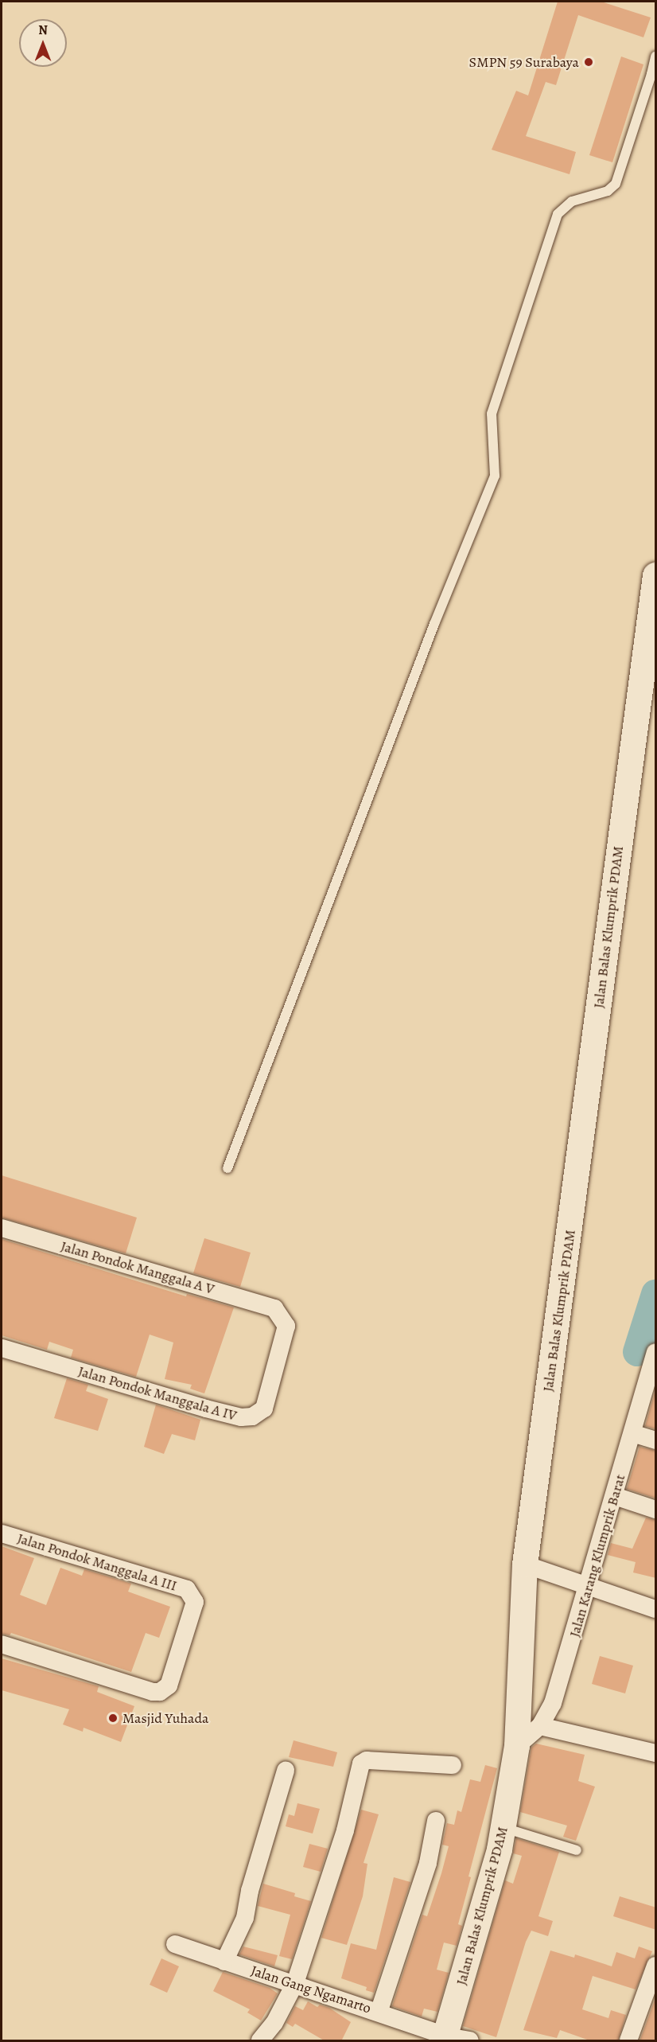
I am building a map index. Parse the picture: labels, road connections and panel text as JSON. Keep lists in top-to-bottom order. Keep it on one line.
{"streets":{"street":["Jalan Balas Klumprik PDAM","Jalan Pondok Manggala A V","Jalan Pondok Manggala A IV","Jalan Karang Klumprik Barat","Jalan Pondok Manggala A III","Jalan Gang Ngamarto"]},"crossings":[["Jalan Balas Klumprik PDAM","Jalan Karang Klumprik Barat"],["Jalan Balas Klumprik PDAM","Jalan Gang Ngamarto"],["Jalan Pondok Manggala A V","Jalan Pondok Manggala A IV"]],"places":["SMPN 59 Surabaya","Masjid Yuhada"],"north":"top"}
